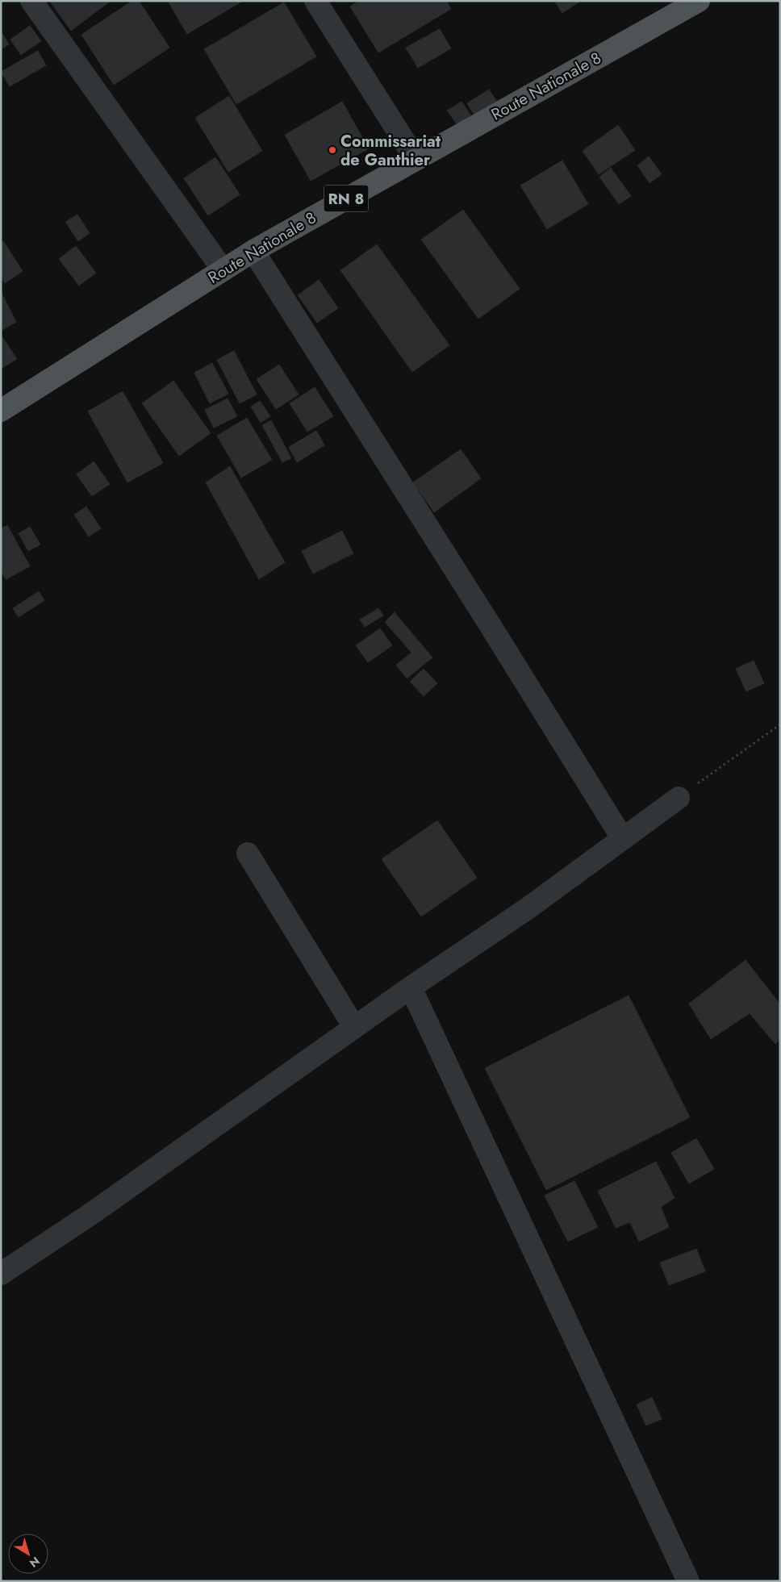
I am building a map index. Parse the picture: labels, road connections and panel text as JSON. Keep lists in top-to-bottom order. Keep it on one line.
{"streets":{"main road":["Route Nationale 8","RN 8"]},"places":["Commissariat de Ganthier"],"north":"bottom right"}
